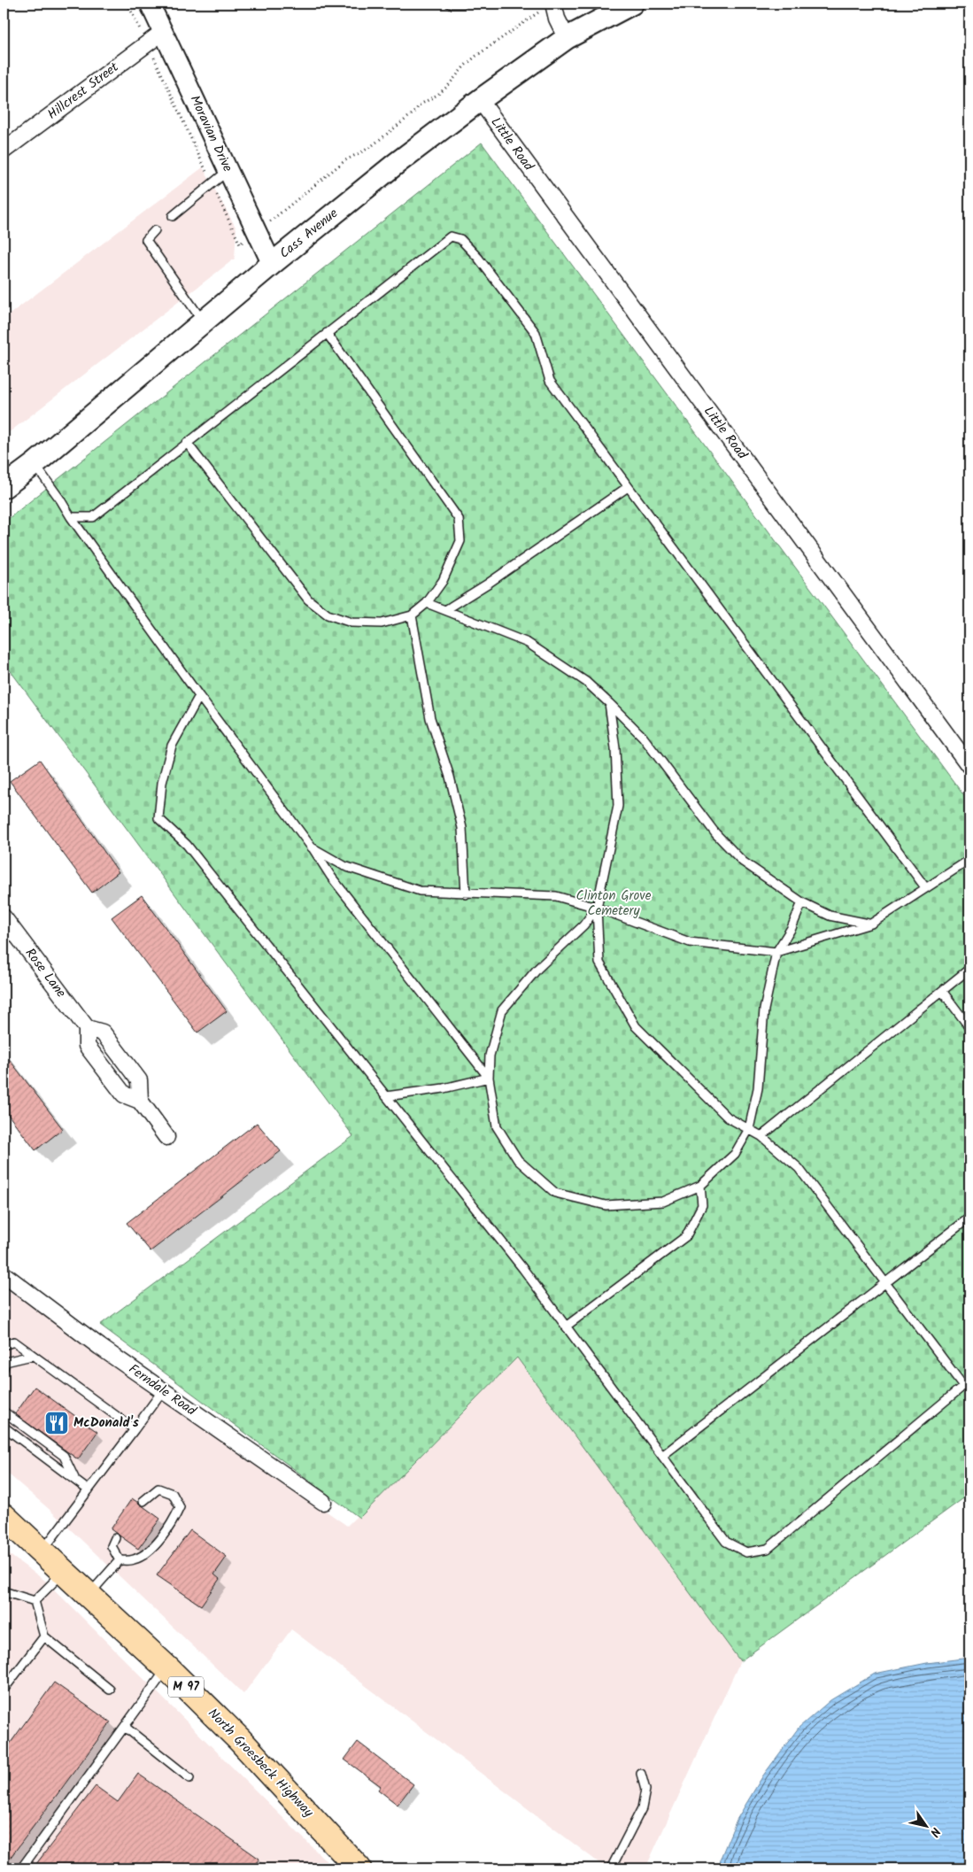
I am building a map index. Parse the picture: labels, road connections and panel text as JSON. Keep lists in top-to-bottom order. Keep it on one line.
{"streets":{"main road":["Cass Avenue","M 97","North Groesbeck Highway"],"street":["Hillcrest Street","Moravian Drive","Little Road","Rose Lane","Ferndale Road"]},"crossings":[["Hillcrest Street","Moravian Drive"],["Moravian Drive","Cass Avenue"],["Little Road","Cass Avenue"]],"parks":["Clinton Grove Cemetery"],"places":{"restaurant":["McDonald's"]},"north":"bottom right"}
